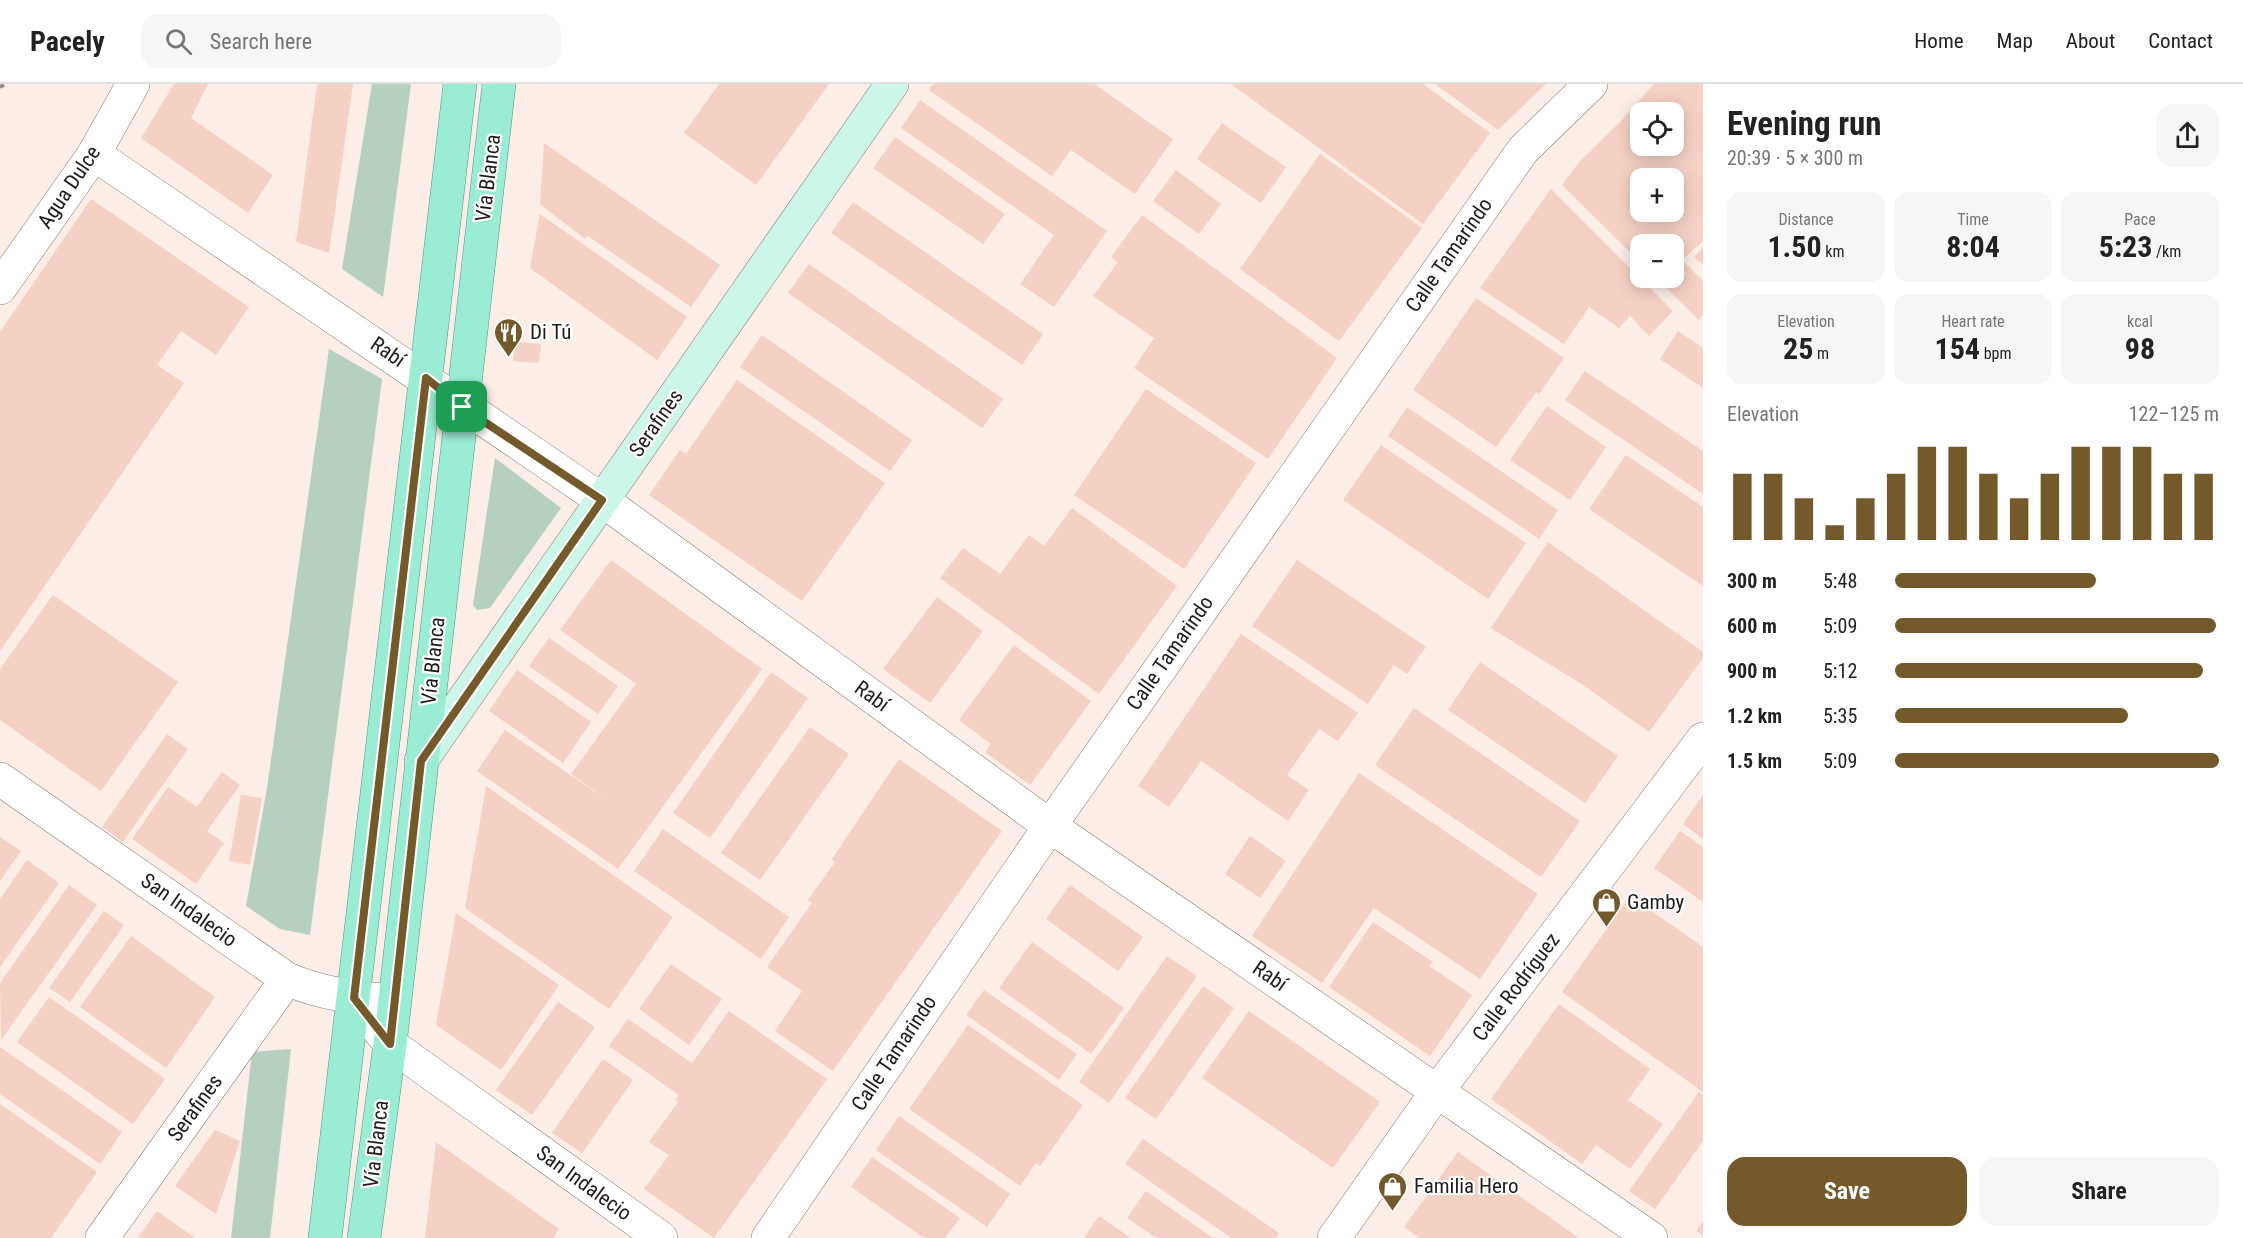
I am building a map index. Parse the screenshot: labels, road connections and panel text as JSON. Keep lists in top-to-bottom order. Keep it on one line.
{"streets":{"main road":["Vía Blanca"],"street":["Agua Dulce","Calle Tamarindo","Rabí","Serafines","San Indalecio","Calle Rodríguez"]},"crossings":[["Vía Blanca","Rabí"],["Vía Blanca","Serafines"],["Vía Blanca","San Indalecio"],["Agua Dulce","Rabí"],["Calle Tamarindo","Rabí"],["Rabí","Serafines"],["Rabí","Calle Rodríguez"],["Serafines","San Indalecio"]],"places":{"restaurant":["Di Tú"],"shop":["Gamby","Familia Hero"]},"page":{"header":"Pacely","search":"Search here","nav":["Home","Map","About","Contact"],"heading":["Evening run","20:39 · 5 × 300 m"],"map_buttons":["+","−"],"stats":[["Distance","1.50 km"],["Time","8:04"],["Pace","5:23 /km"],["Elevation","25 m"],["Heart rate","154 bpm"],["kcal","98"]],"chart":["Elevation","122–125 m"],"list":[{"name":"300 m","note":"5:48"},{"name":"600 m","note":"5:09"},{"name":"900 m","note":"5:12"},{"name":"1.2 km","note":"5:35"},{"name":"1.5 km","note":"5:09"}],"buttons":["Save","Share"]}}
